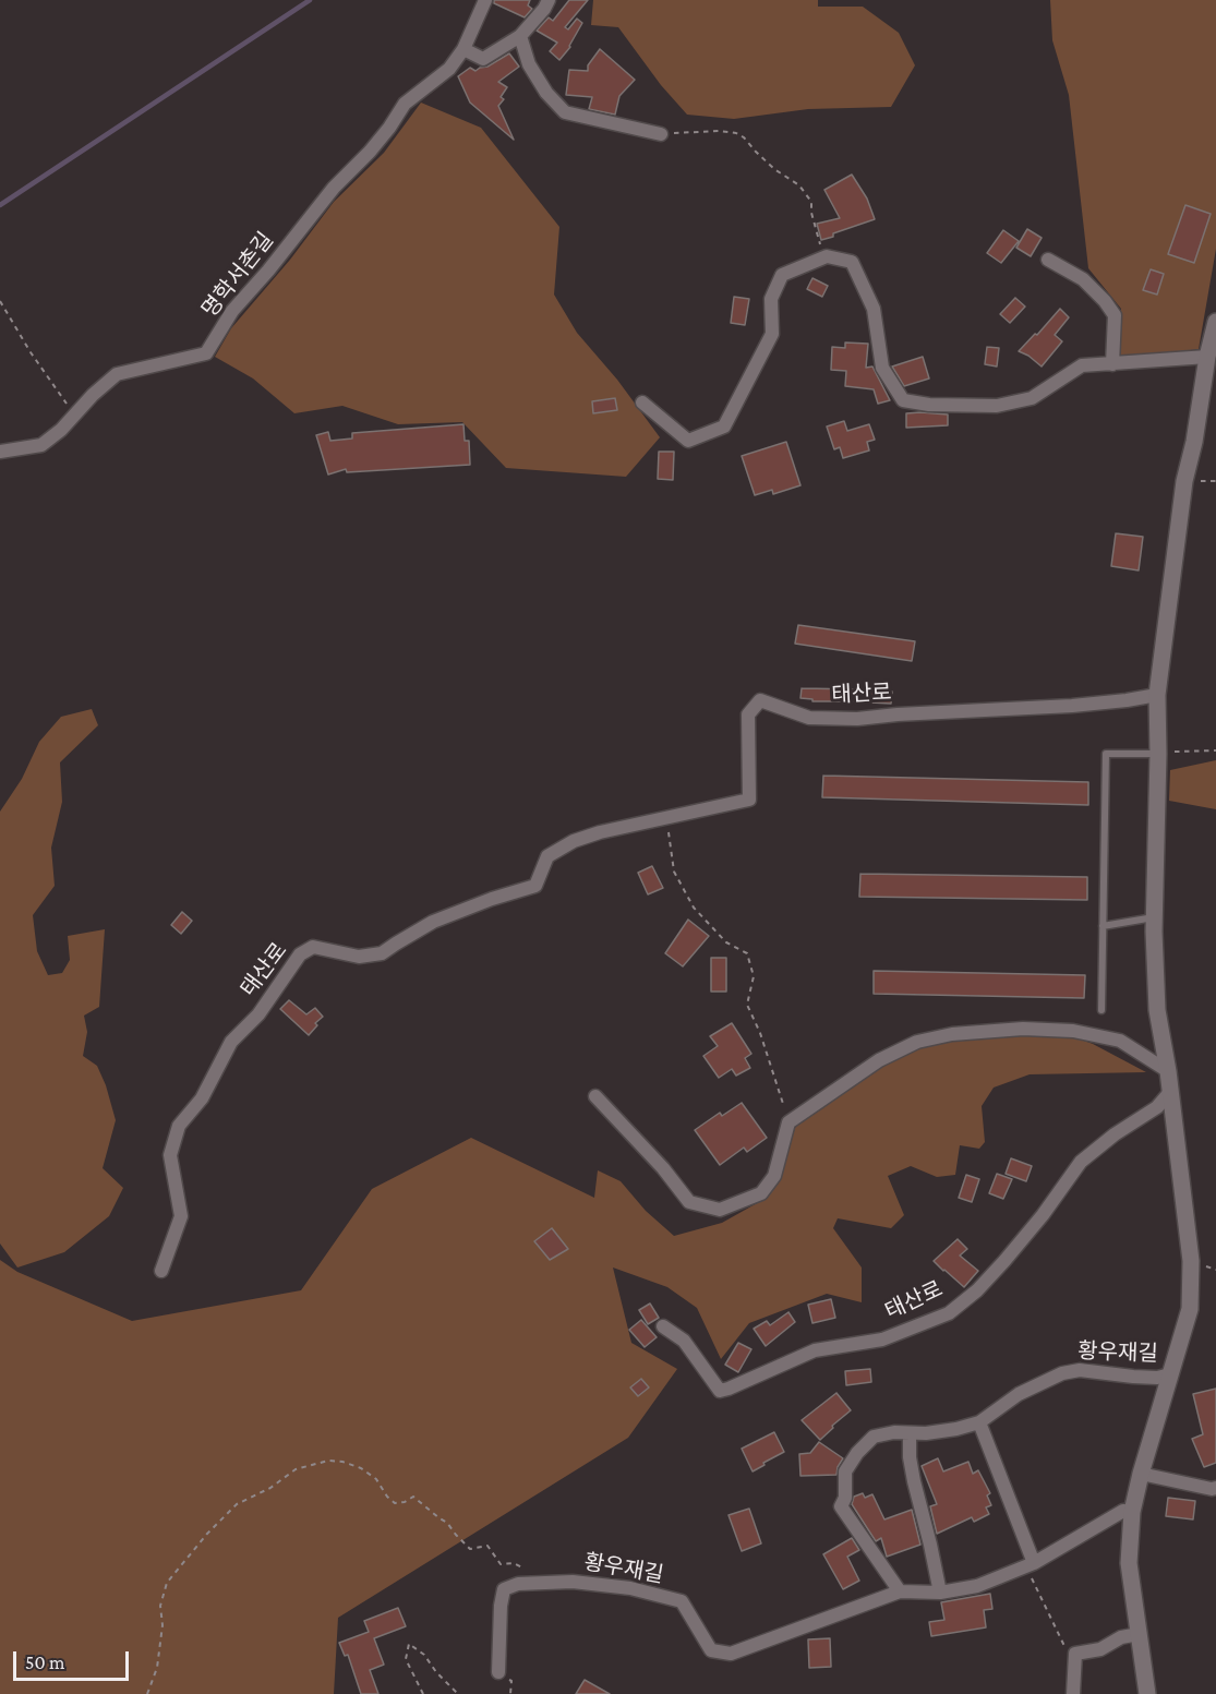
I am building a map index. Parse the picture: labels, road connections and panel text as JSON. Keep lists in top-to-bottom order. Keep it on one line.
{"streets":{"street":["명학서촌길","태산로","황우재길"]},"scale_bar":"50 m"}
